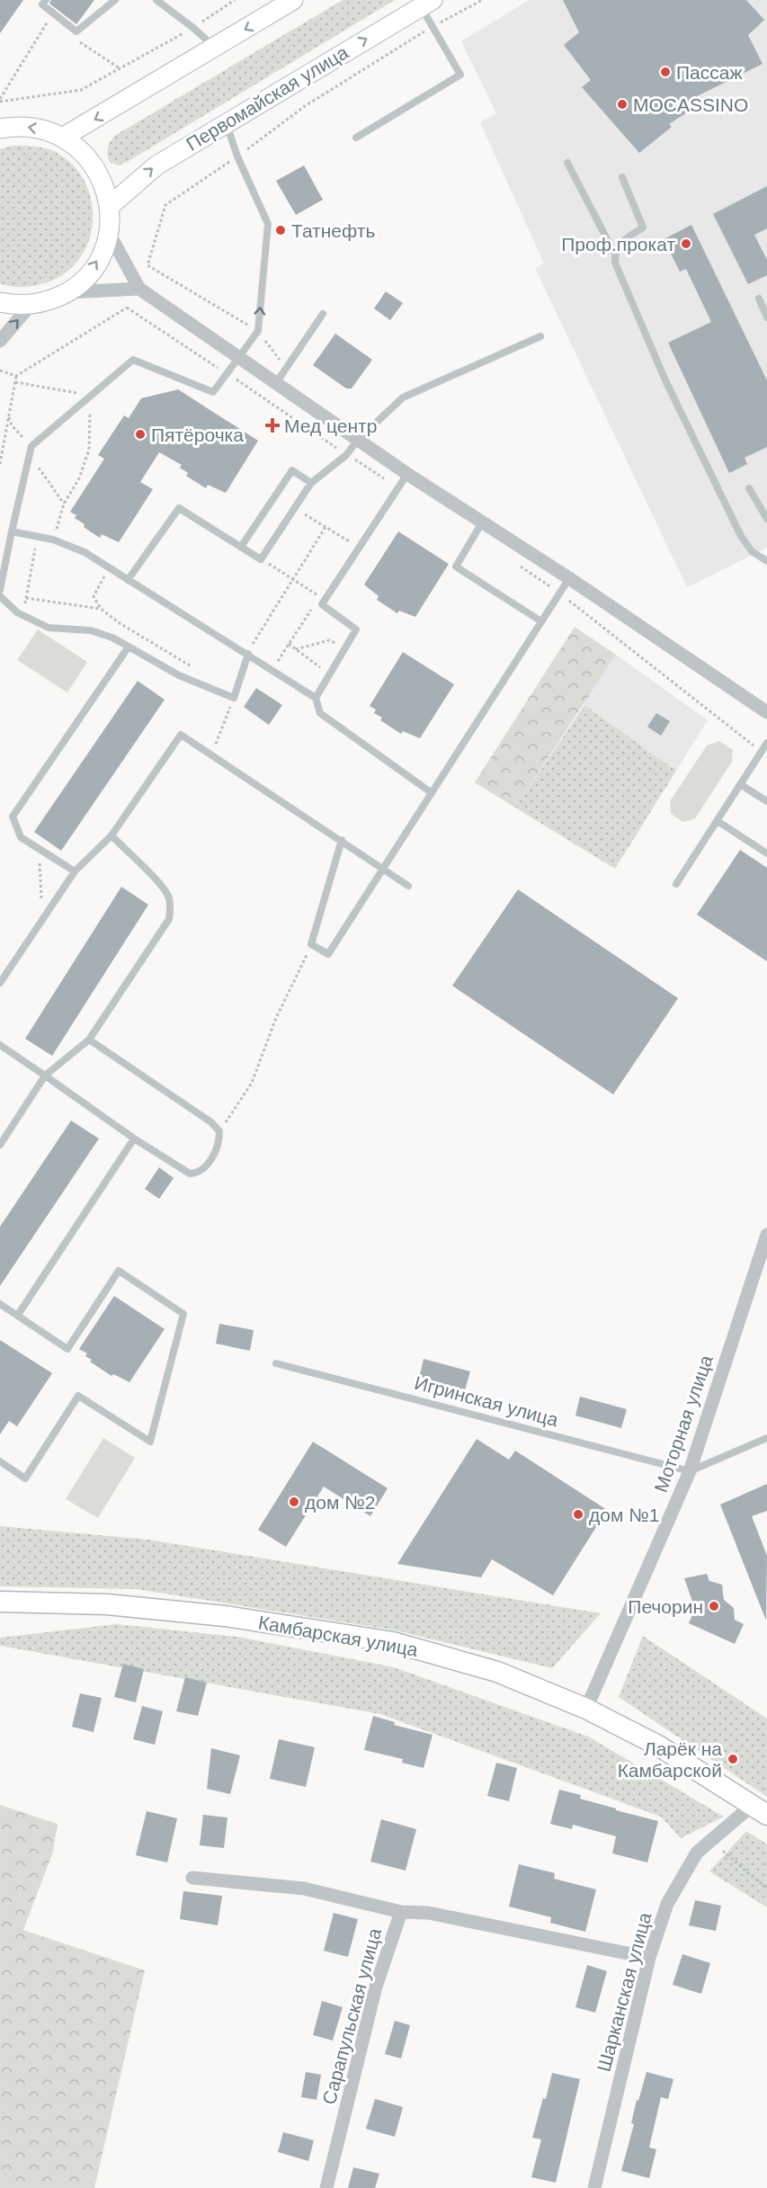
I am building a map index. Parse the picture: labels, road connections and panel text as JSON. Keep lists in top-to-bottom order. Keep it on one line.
{"streets":{"main road":["Первомайская улица","Камбарская улица"],"street":["Моторная улица","Шарканская улица","Сарапульская улица"],"lane":["Игринская улица"]},"crossings":[["Игринская улица","Моторная улица"],["Моторная улица","Камбарская улица"],["Камбарская улица","Шарканская улица"],["Шарканская улица","Сарапульская улица"]],"places":{"other":["Пассаж","MOCASSINO","Татнефть","Проф.прокат","Пятёрочка","дом №2","дом №1","Печорин","Ларёк на Камбарской"],"health":["Мед центр"]}}
